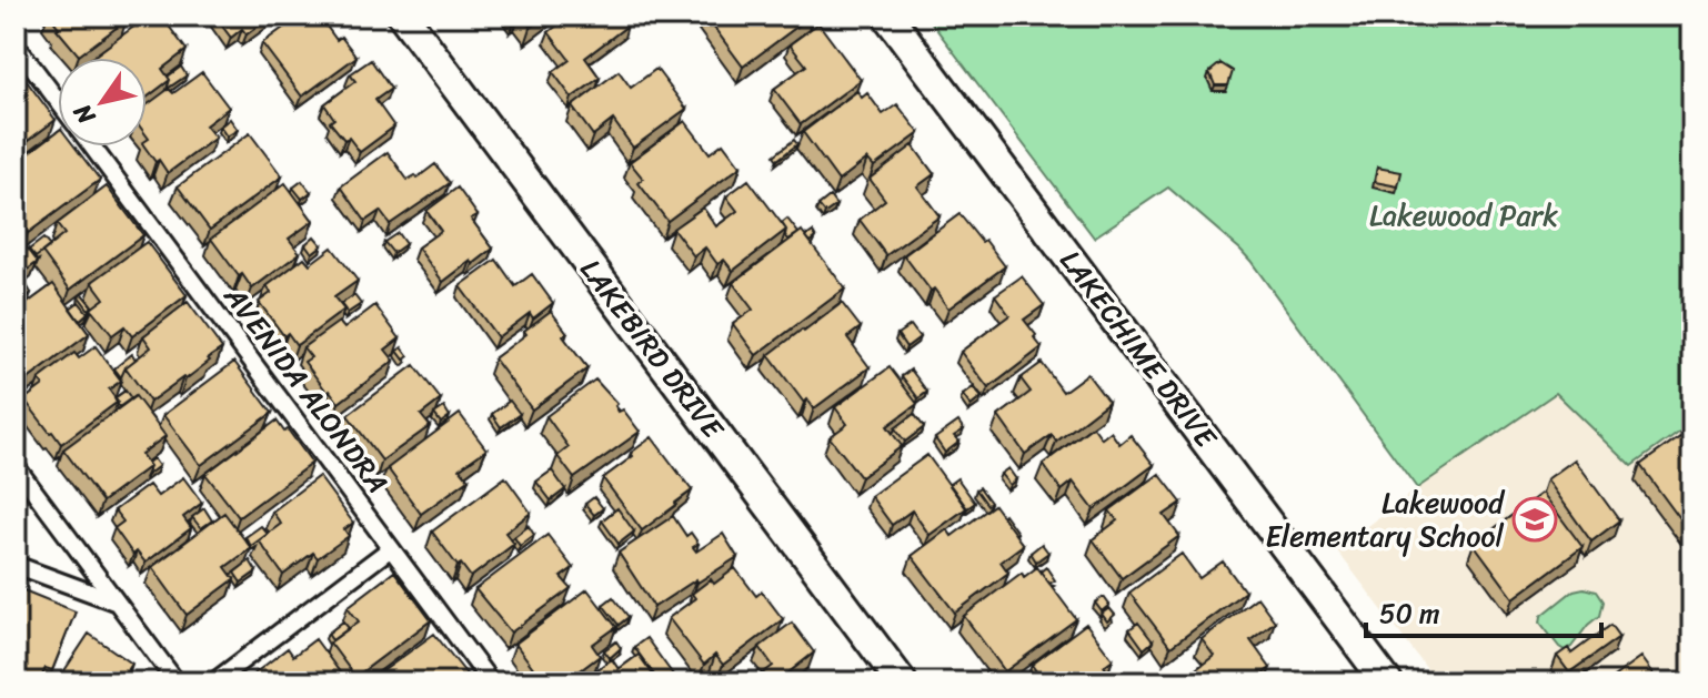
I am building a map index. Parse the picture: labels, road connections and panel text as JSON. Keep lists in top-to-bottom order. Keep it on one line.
{"streets":{"street":["LAKEBIRD DRIVE","LAKECHIME DRIVE"],"lane":["AVENIDA ALONDRA"]},"parks":["Lakewood Park"],"places":{"school or university":["Lakewood Elementary School"]},"scale_bar":"50 m","north":"bottom left"}
